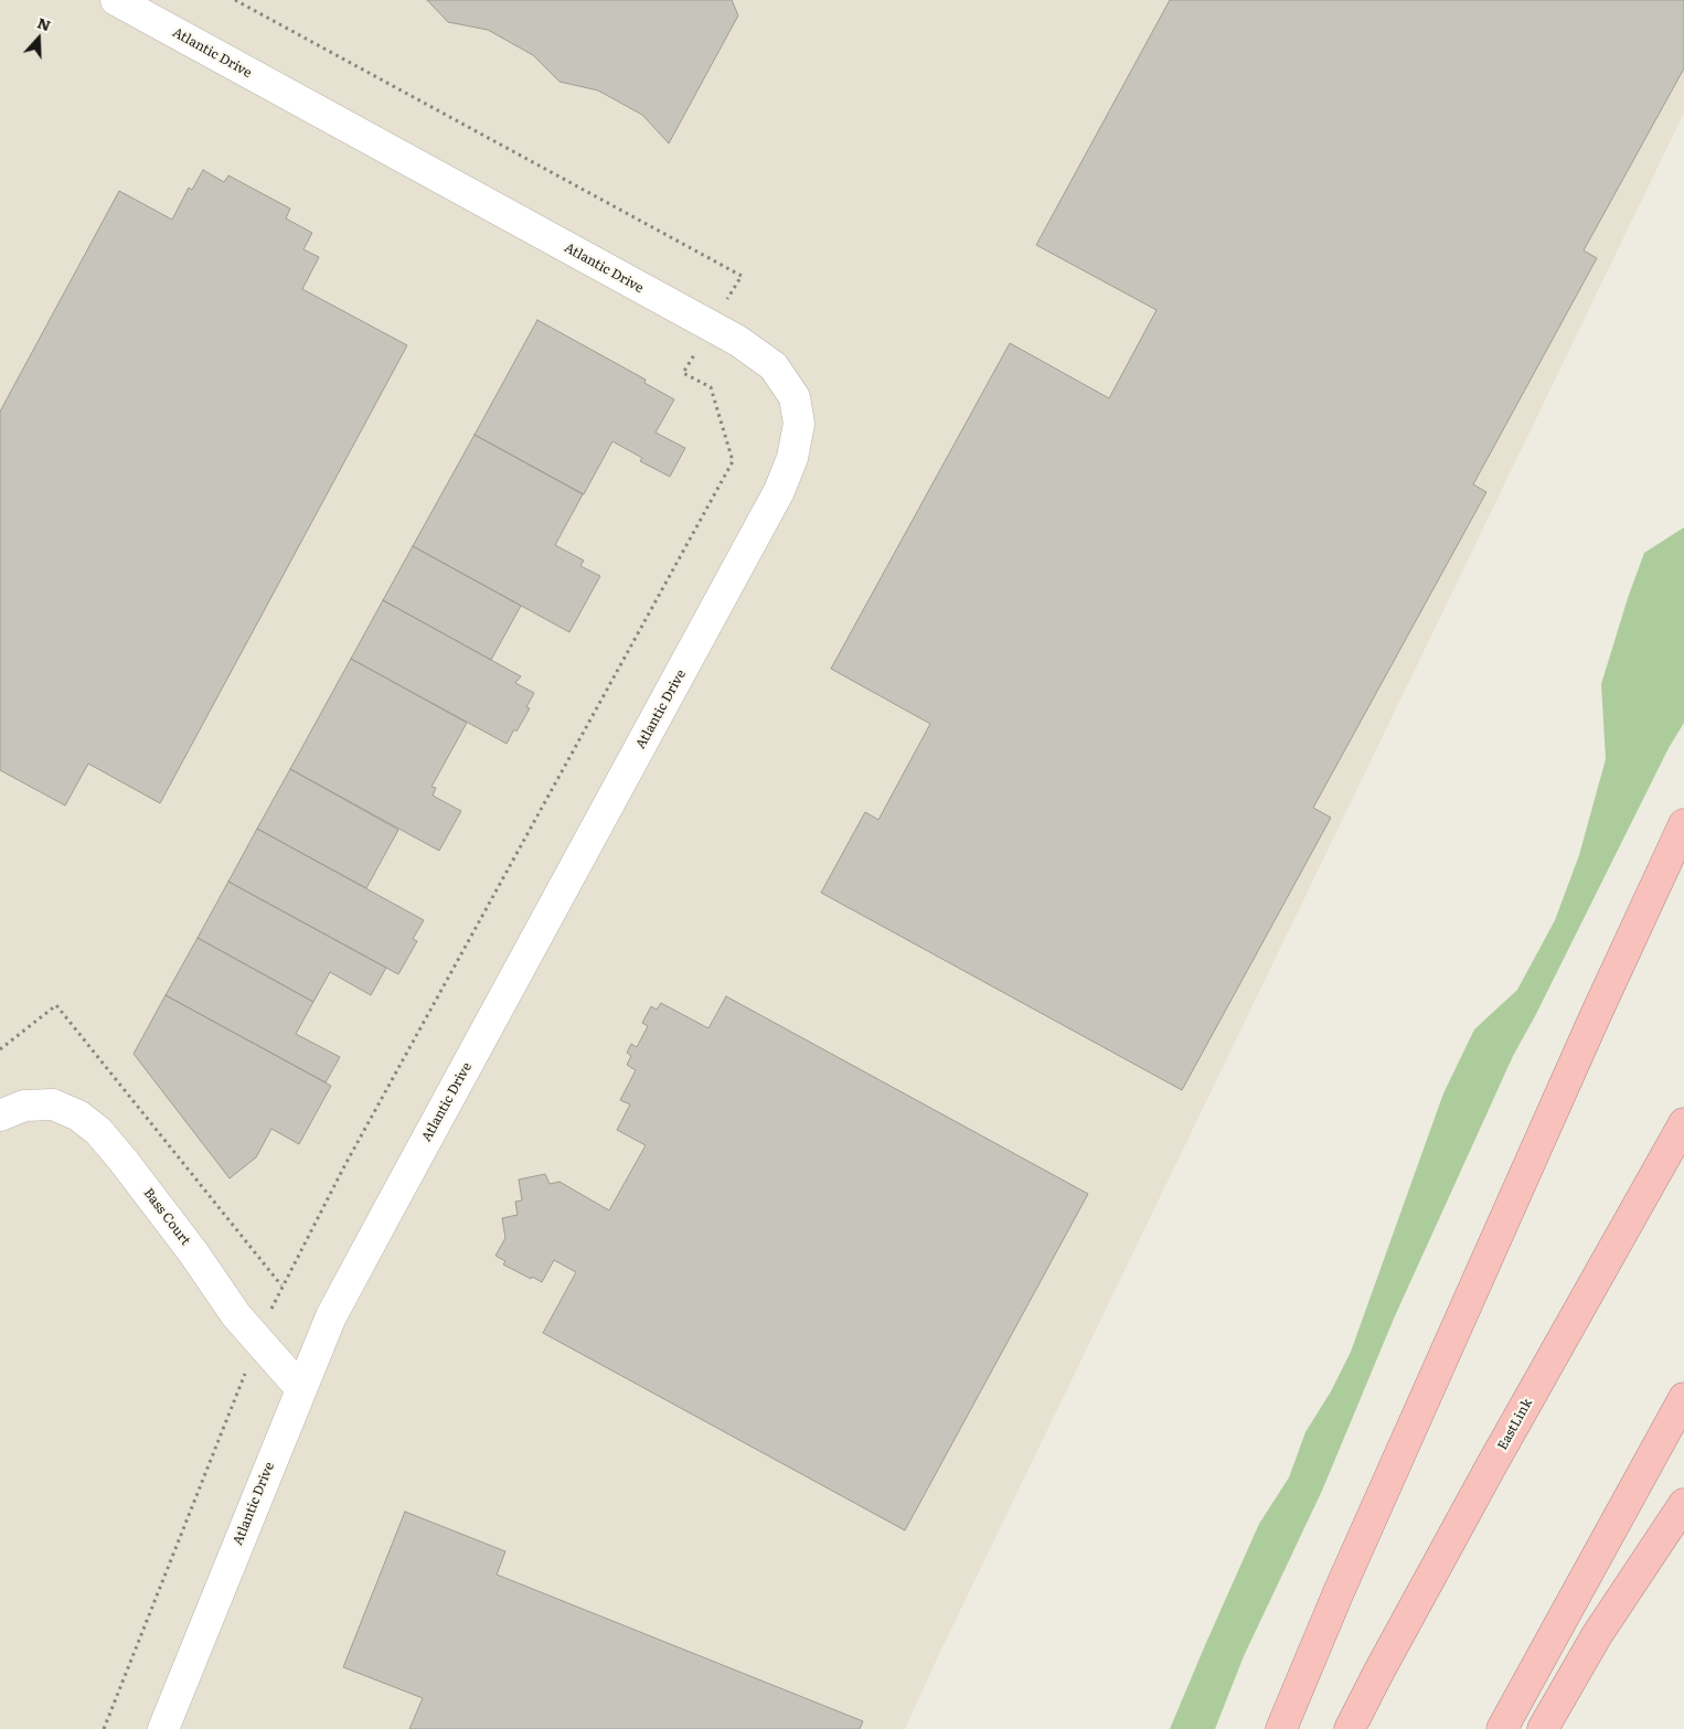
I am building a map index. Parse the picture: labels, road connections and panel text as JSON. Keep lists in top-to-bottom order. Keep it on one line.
{"streets":{"highway":["EastLink"],"street":["Atlantic Drive","Bass Court"]},"crossings":[["Atlantic Drive","Bass Court"]],"north":"top"}
